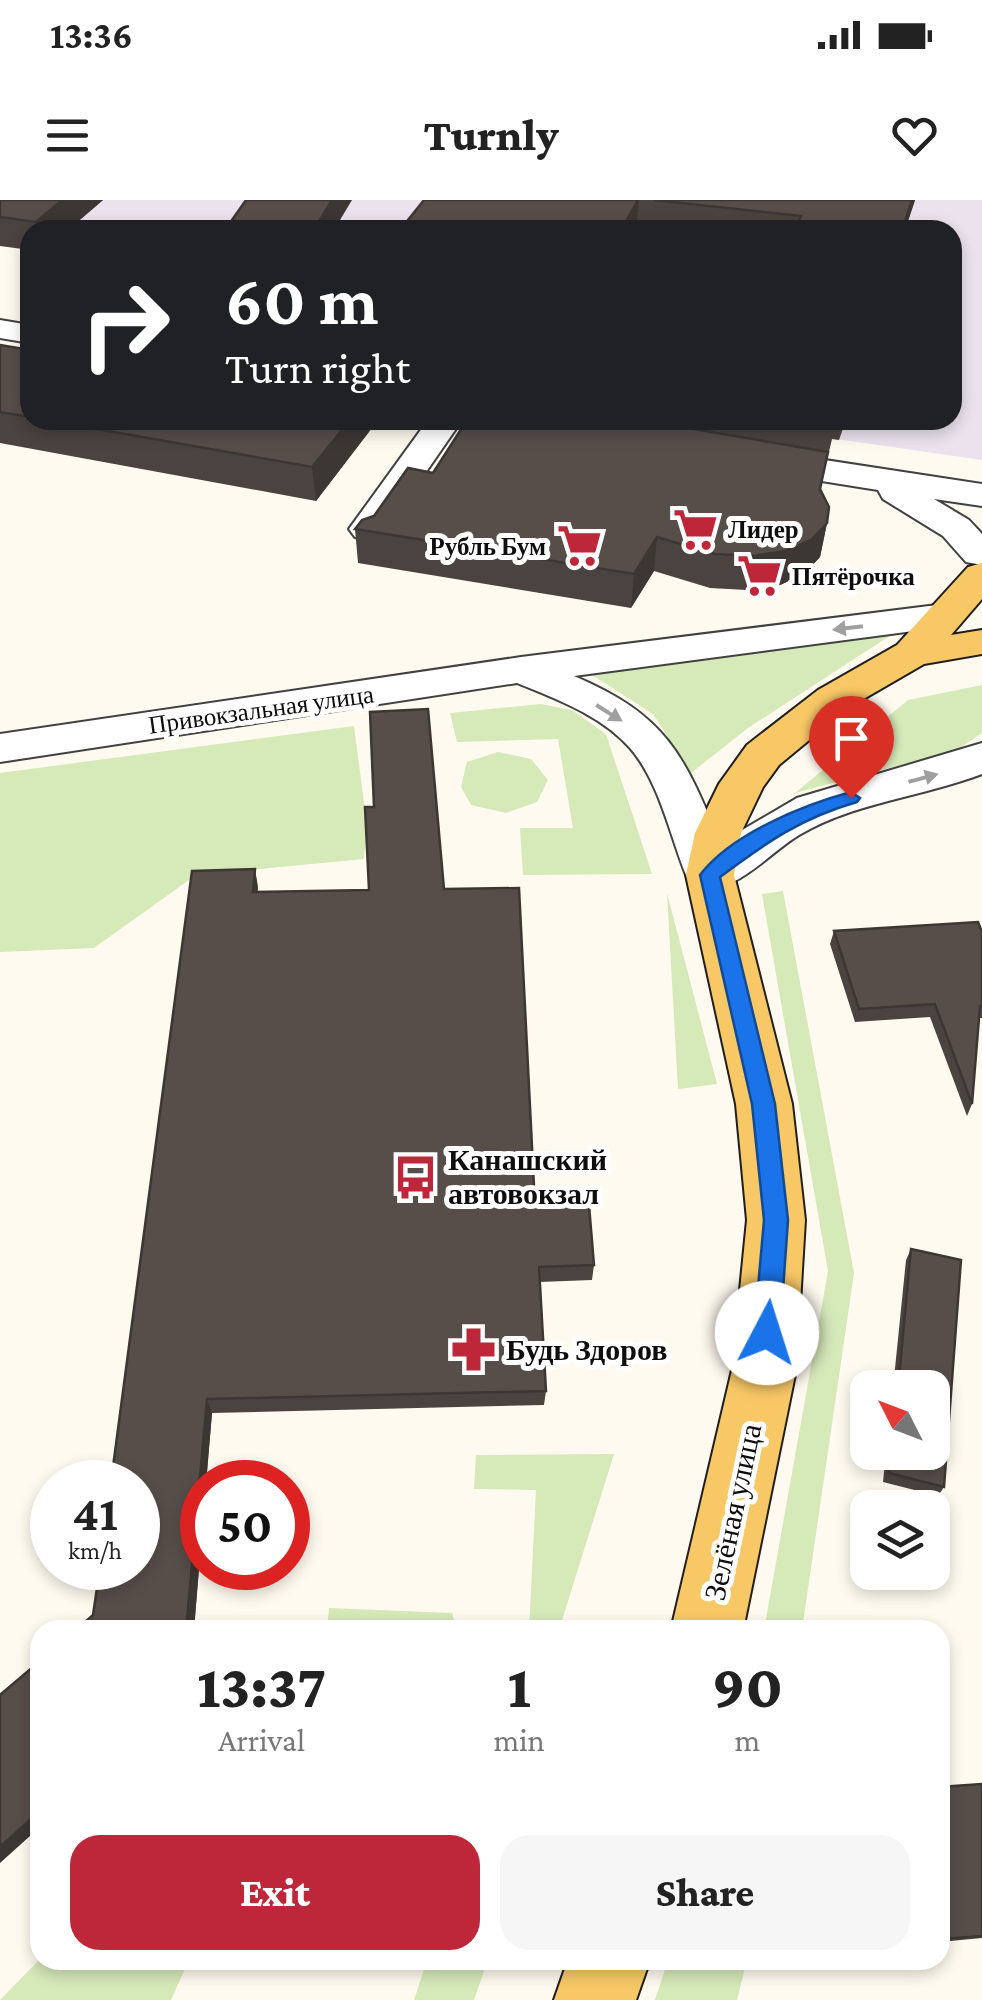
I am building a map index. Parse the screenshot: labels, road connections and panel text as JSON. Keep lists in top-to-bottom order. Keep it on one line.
{"streets":{"main road":["Зелёная улица"],"street":["Привокзальная улица"]},"crossings":[["Привокзальная улица","Зелёная улица"]],"places":{"supermarket":["Лидер","Рубль Бум","Пятёрочка"],"bus stop":["Канашский автовокзал"],"pharmacy":["Будь Здоров"]},"north":"top left","page":{"status":"13:36","header":"Turnly","turn":["60 m","Turn right"],"speed":"41 km/h","limit":"50","eta":["13:37","Arrival","1","min","90","m"],"buttons":["Exit","Share"]}}
